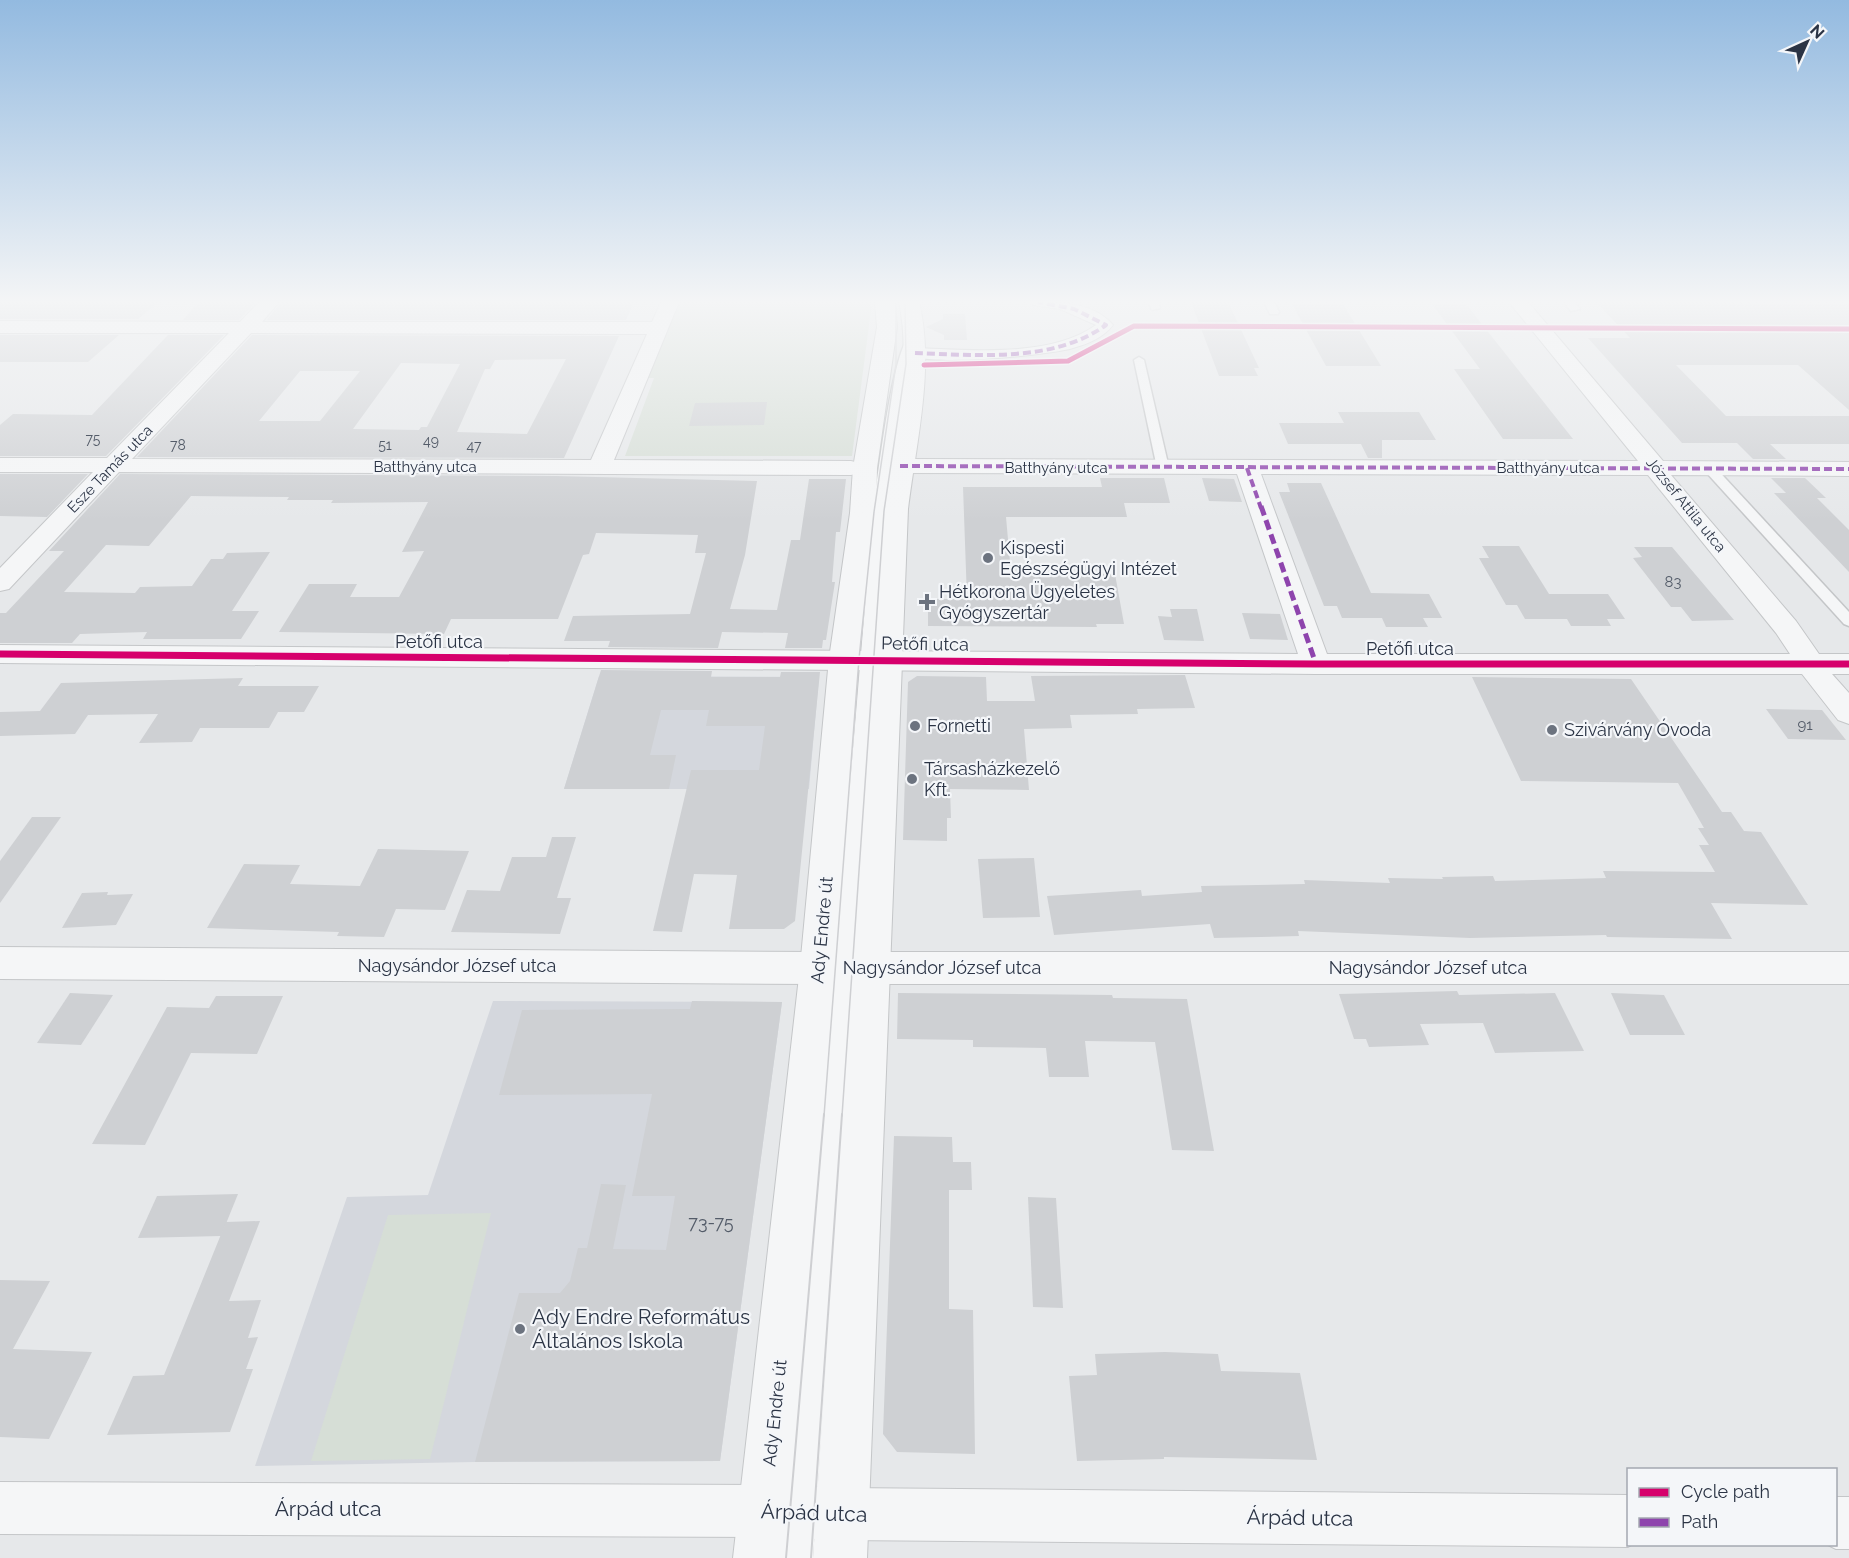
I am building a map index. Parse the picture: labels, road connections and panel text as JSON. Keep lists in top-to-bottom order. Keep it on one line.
{"streets":{"street":["Batthyány utca","Esze Tamás utca","József Attila utca","Petőfi utca","Ady Endre út","Nagysándor József utca","Árpád utca"]},"crossings":[["Batthyány utca","Esze Tamás utca"],["Batthyány utca","József Attila utca"],["Batthyány utca","Ady Endre út"],["József Attila utca","Petőfi utca"],["Petőfi utca","Ady Endre út"],["Ady Endre út","Nagysándor József utca"],["Ady Endre út","Árpád utca"]],"places":{"other":["Kispesti Egészségügyi Intézet","Fornetti","Szivárvány Óvoda","Társasházkezelő Kft.","Ady Endre Református Általános Iskola"],"health":["Hétkorona Ügyeletes Gyógyszertár"]},"house_numbers":["75","49","78","51","47","83","91","73-75"],"legend":["Cycle path","Path"],"north":"top right"}
